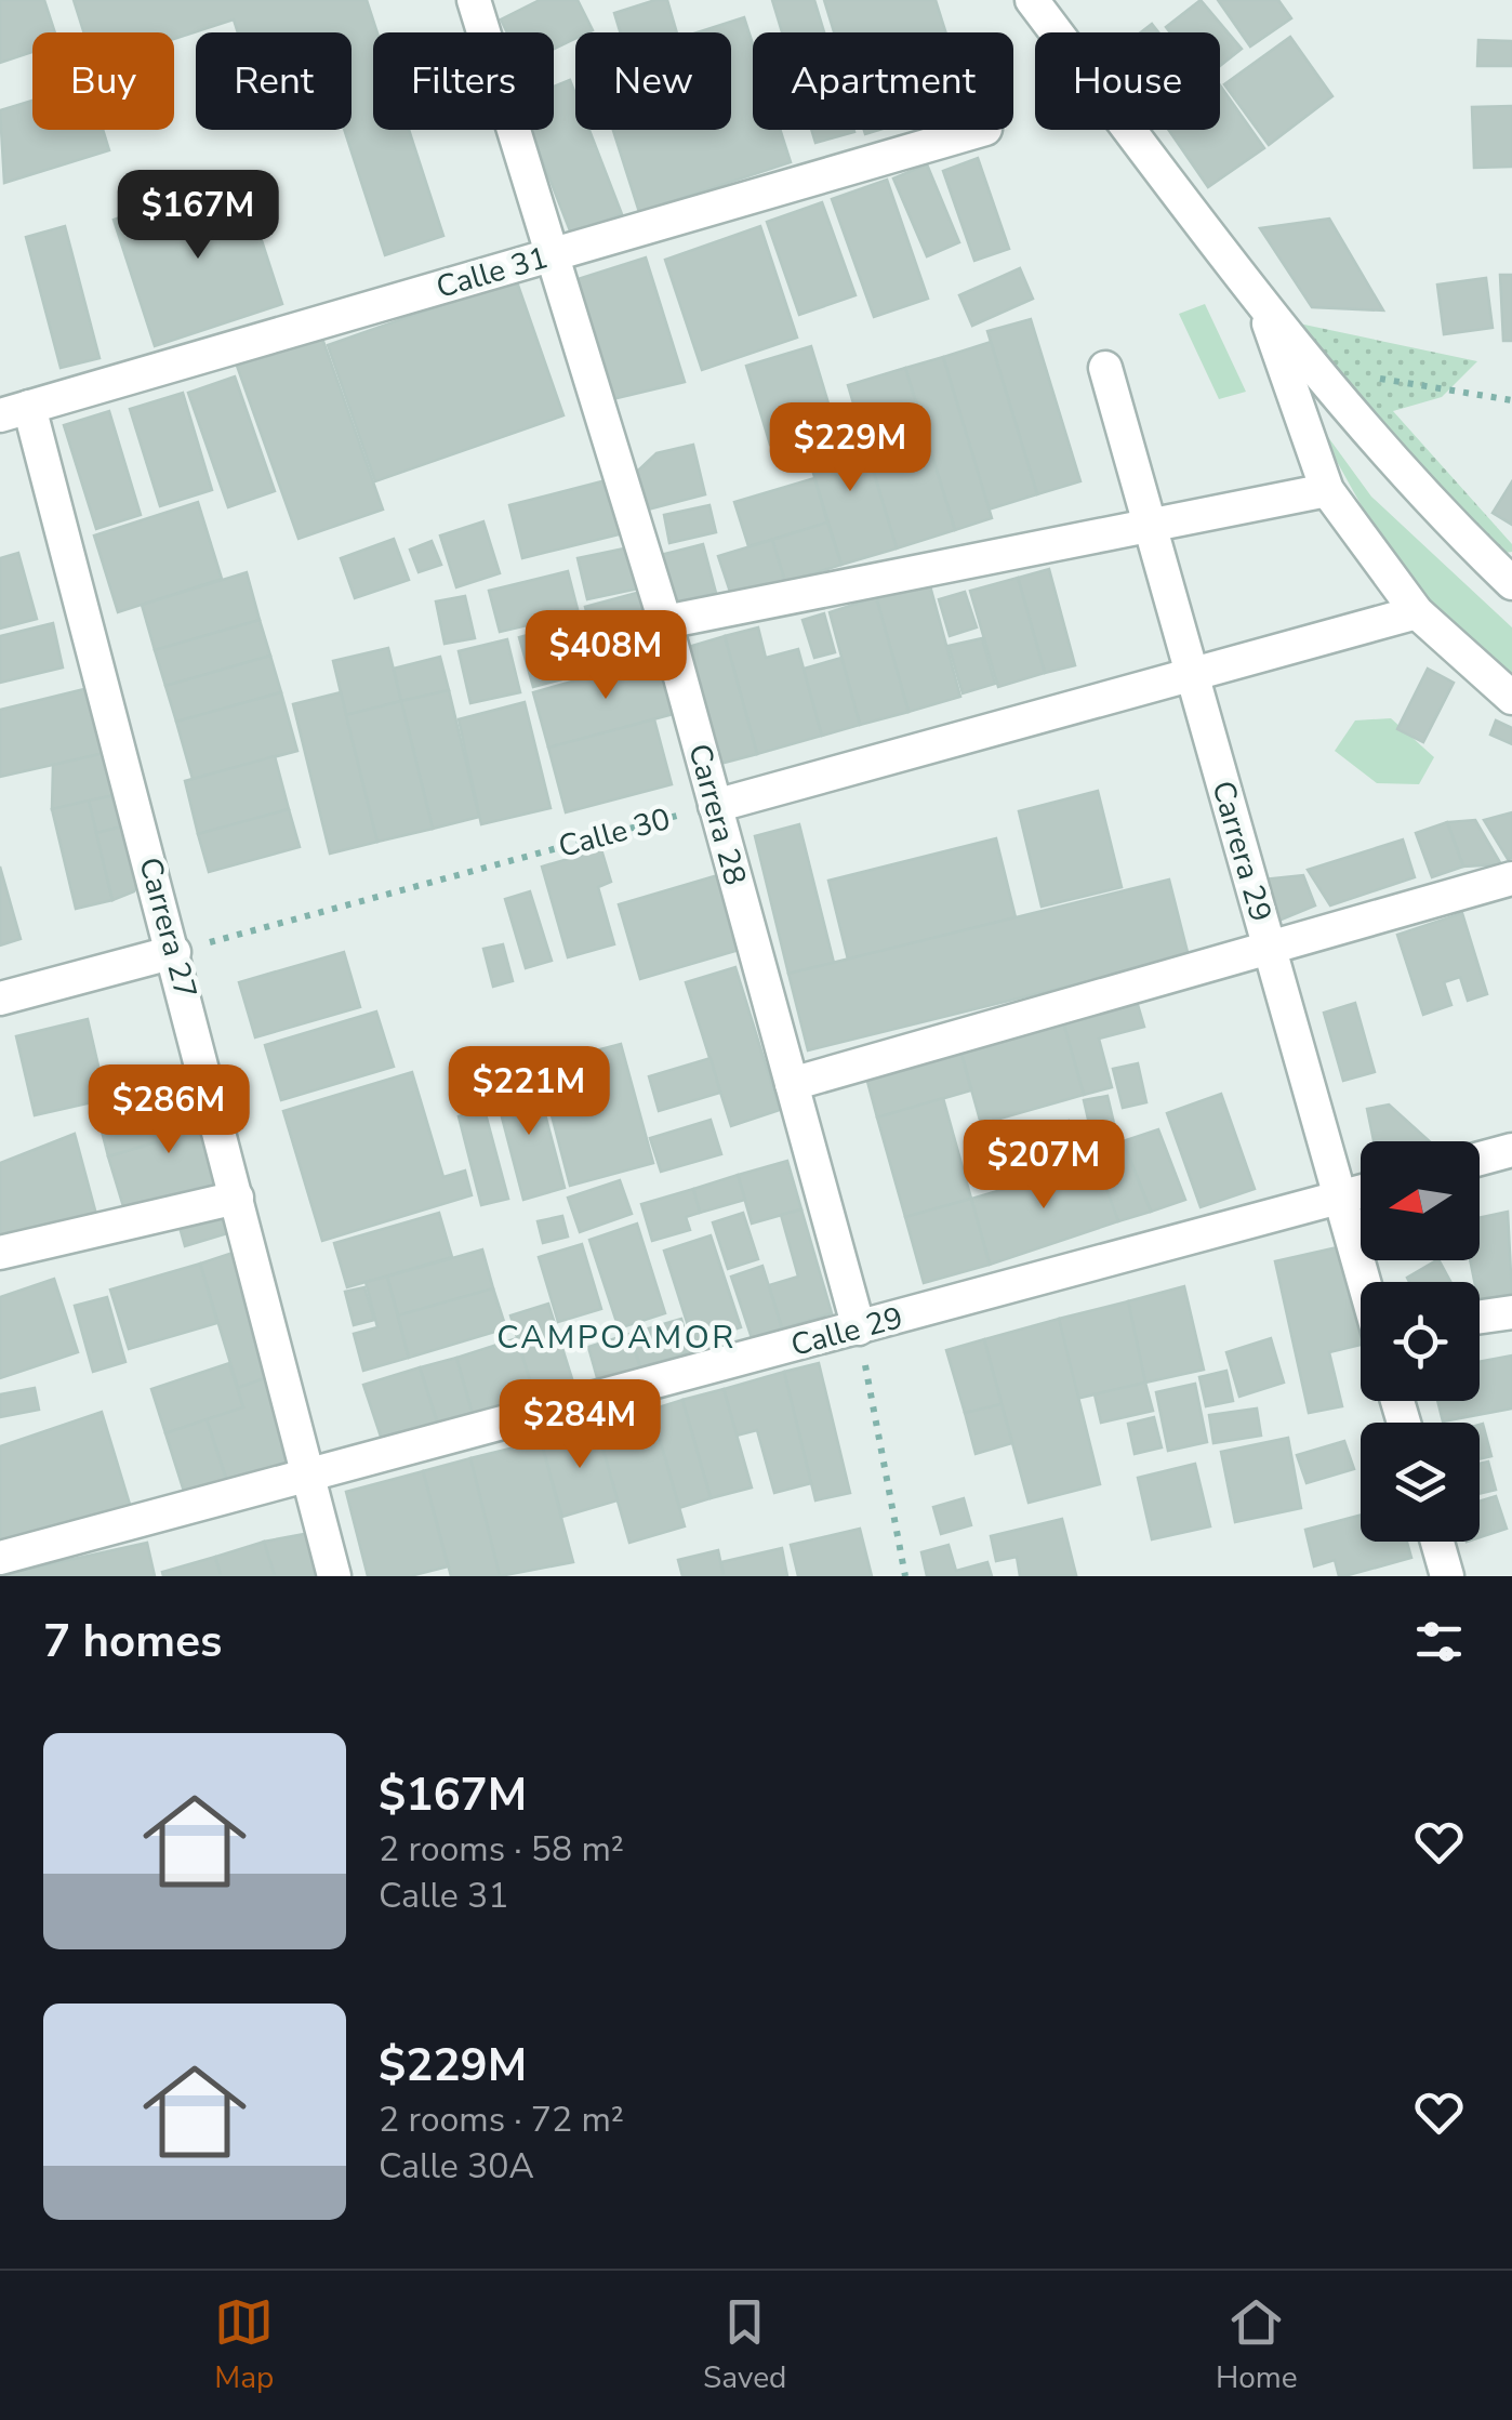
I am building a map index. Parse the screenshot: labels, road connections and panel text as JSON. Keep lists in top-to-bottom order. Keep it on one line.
{"streets":{"street":["Calle 31","Carrera 28","Carrera 29","Carrera 27","Calle 29"],"path":["Calle 30"]},"crossings":[["Calle 31","Carrera 28"],["Calle 31","Carrera 27"],["Carrera 28","Calle 30"],["Carrera 28","Calle 29"],["Calle 30","Carrera 27"],["Carrera 29","Calle 29"],["Carrera 27","Calle 29"]],"districts":["CAMPOAMOR"],"north":"left","page":{"chip":["Buy","Rent","Filters","New","Apartment","House"],"price":["$167M","$229M","$408M","$221M","$286M","$207M","$284M"],"heading":"7 homes","list":[{"name":"$167M","note":"2 rooms · 58 m² · Calle 31"},{"name":"$229M","note":"2 rooms · 72 m² · Calle 30A"}],"tabs":["Map","Saved","Home"]}}
